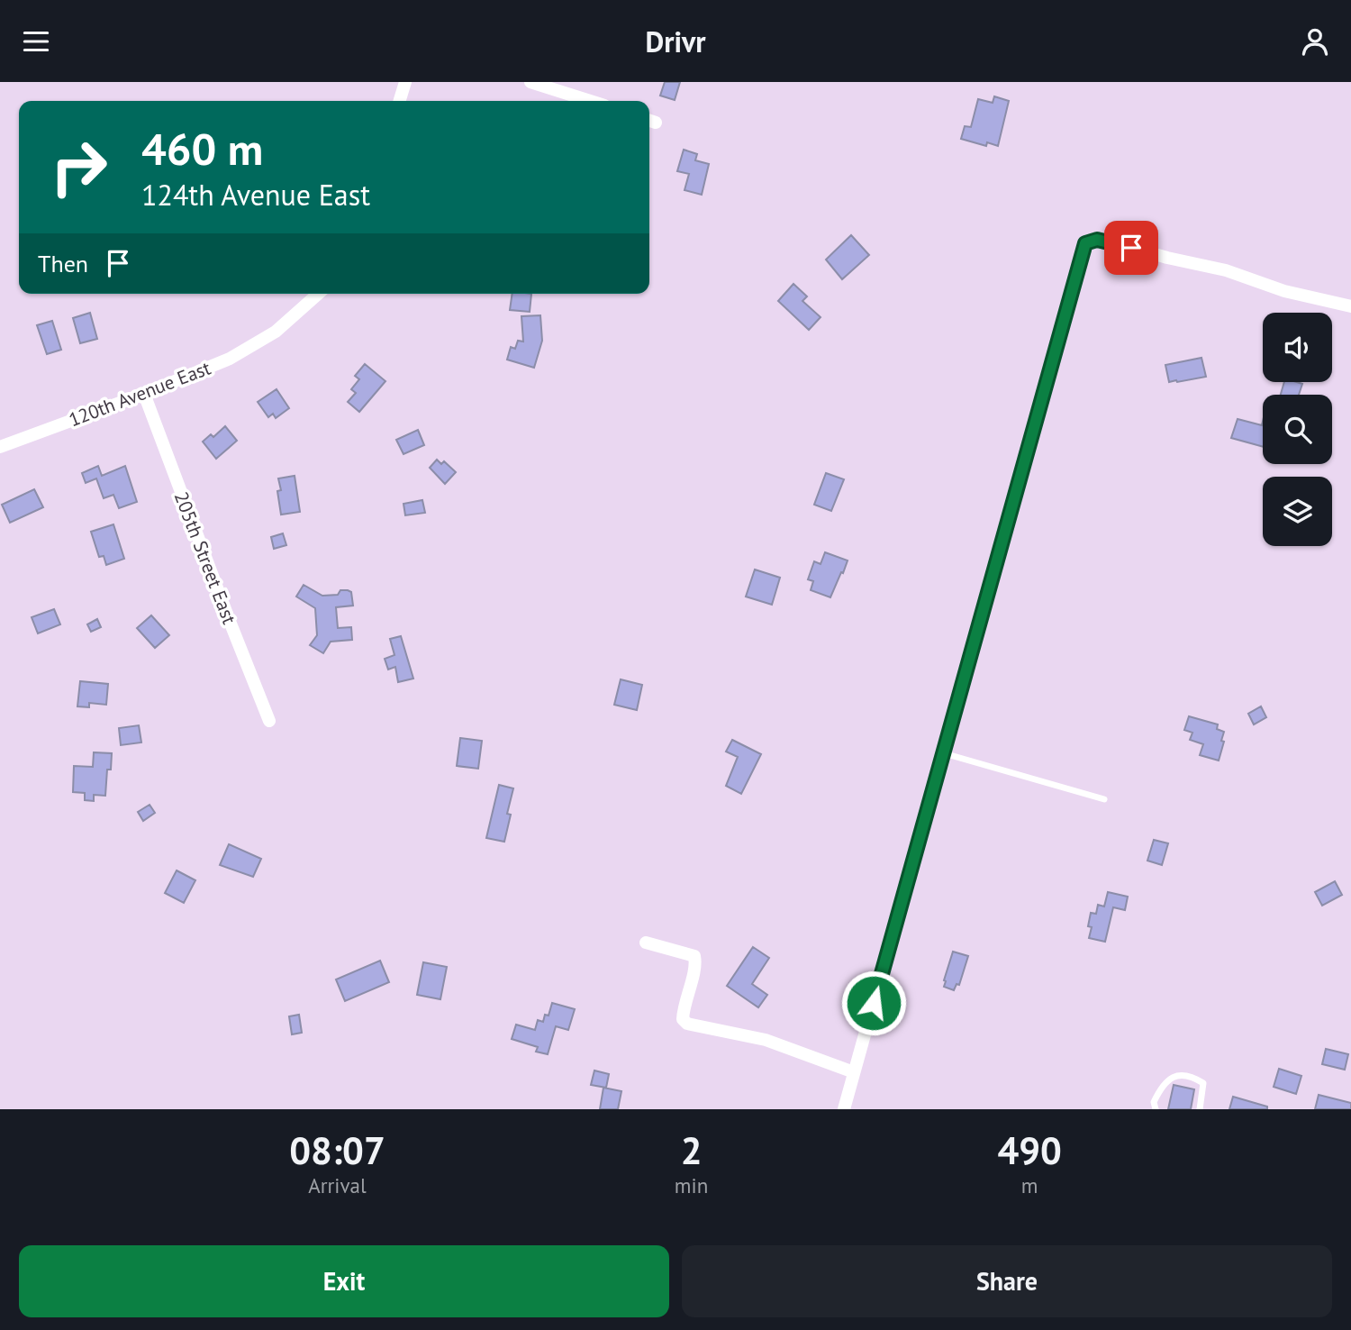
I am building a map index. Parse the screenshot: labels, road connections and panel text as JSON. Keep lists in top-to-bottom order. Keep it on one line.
{"streets":{"street":["120th Avenue East","205th Street East"]},"crossings":[["120th Avenue East","205th Street East"]],"page":{"header":"Drivr","turn":["460 m","124th Avenue East"],"then":"Then","eta":["08:07","Arrival","2","min","490","m"],"buttons":["Exit","Share"]}}
